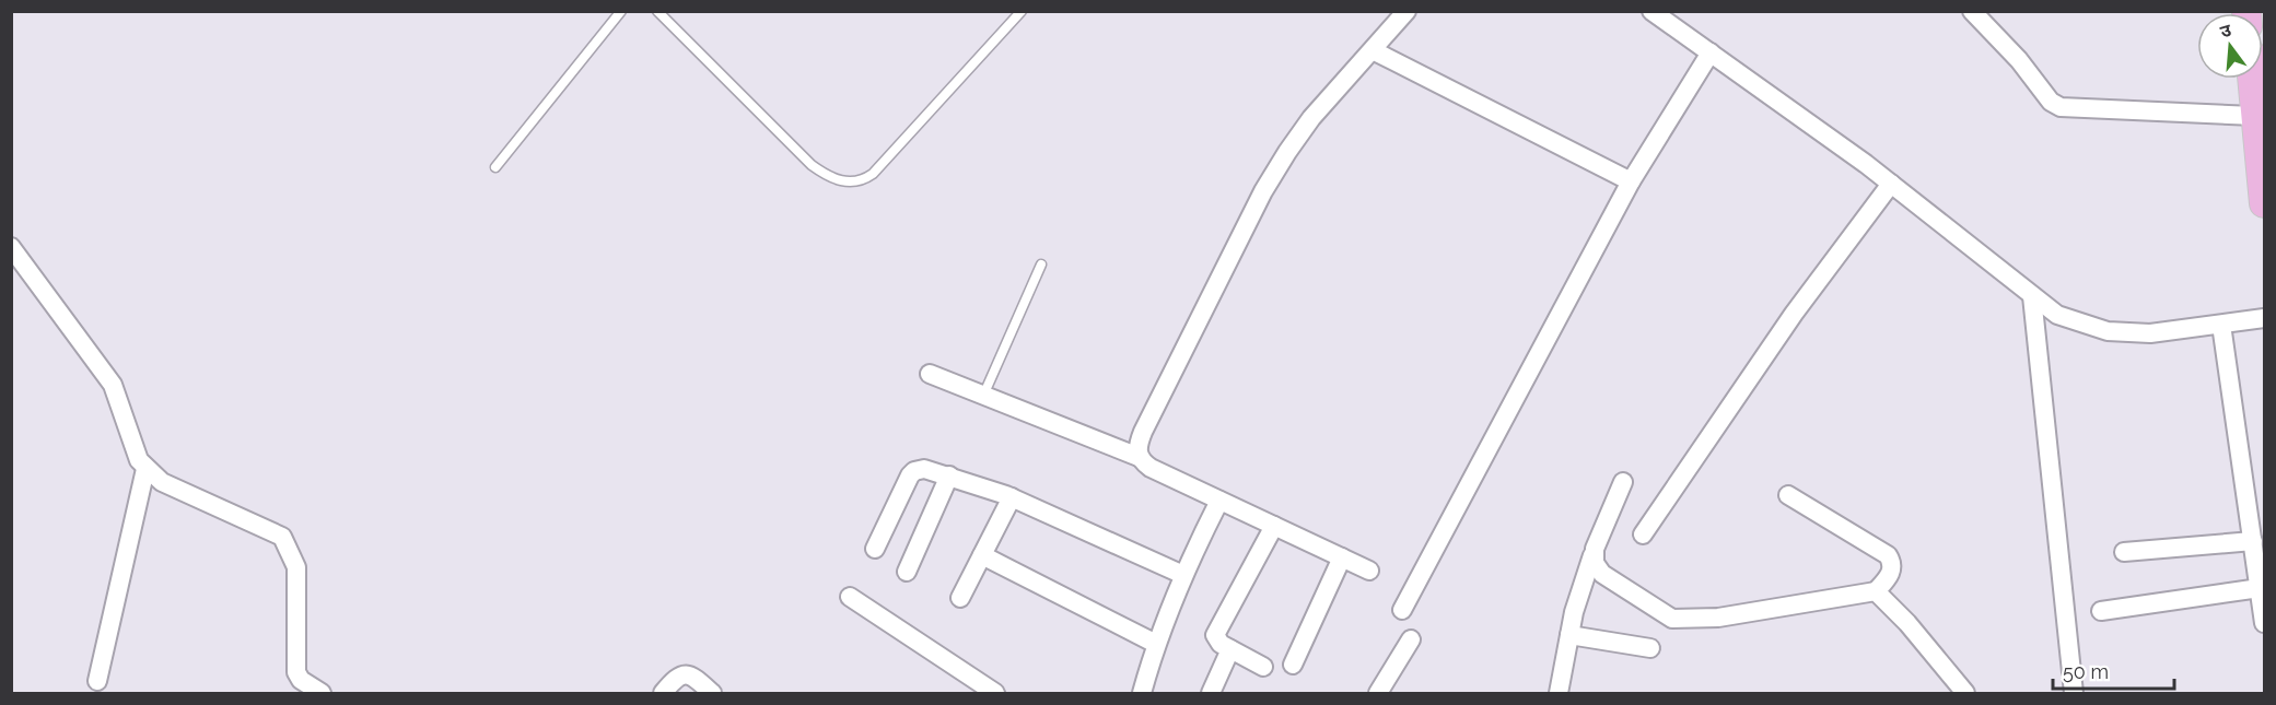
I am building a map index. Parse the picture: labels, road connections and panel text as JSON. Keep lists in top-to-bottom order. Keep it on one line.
{"scale_bar":"50 m","north":"top"}
